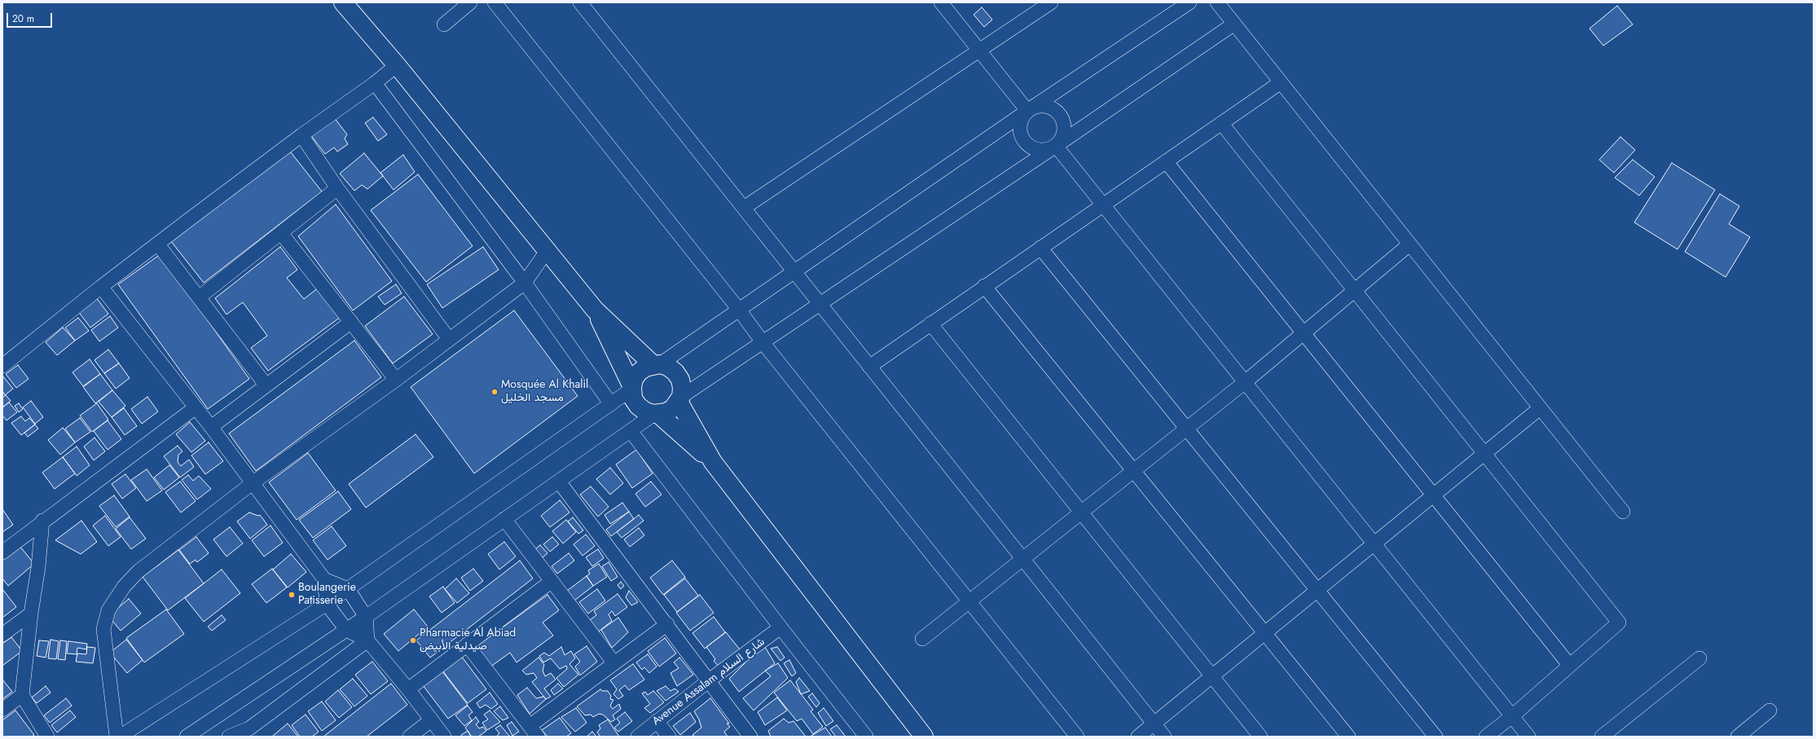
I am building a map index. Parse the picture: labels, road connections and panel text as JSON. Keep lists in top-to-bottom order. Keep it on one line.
{"streets":{"street":["Avenue Assalam شارع السلام"]},"places":["Mosquée Al Khalil مسجد الخليل","Boulangerie Patisserie","Pharmacie Al Abiad صيدلية الأبيض"],"scale_bar":"20 m"}
